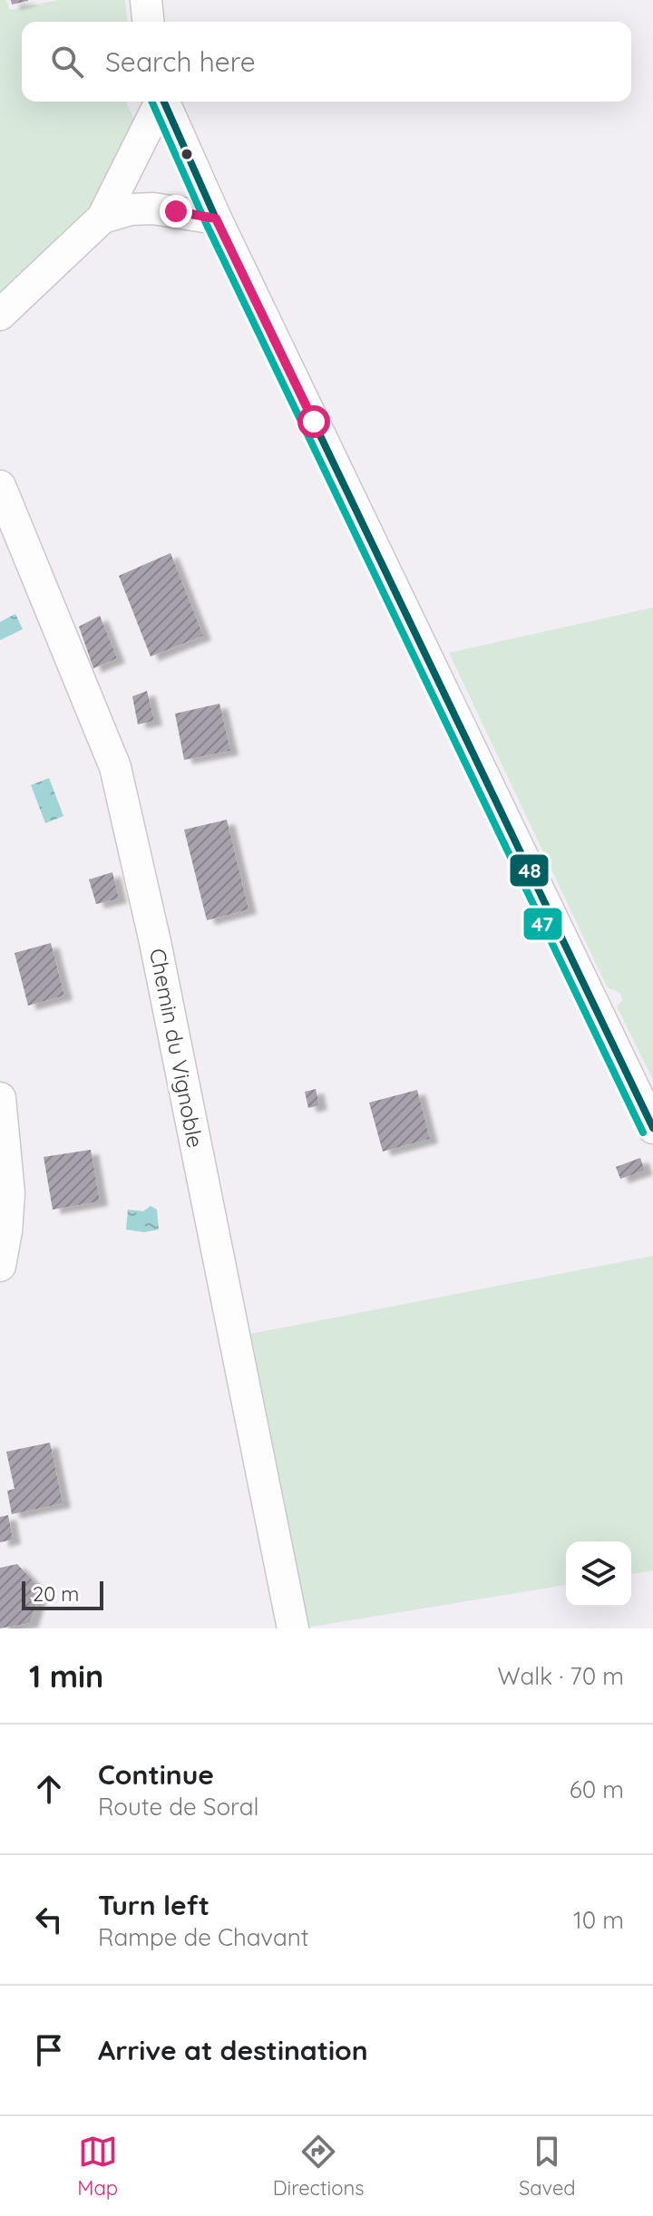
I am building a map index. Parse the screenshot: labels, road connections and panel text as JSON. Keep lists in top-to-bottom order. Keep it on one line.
{"streets":{"street":["Chemin du Vignoble"]},"lines":["transit line 48","transit line 47"],"scale_bar":"20 m","page":{"search":"Search here","scale":"20 m","heading":["1 min","Walk · 70 m"],"list":[["Continue","Route de Soral","60 m"],["Turn left","Rampe de Chavant","10 m"],"Arrive at destination"],"nav":["Map","Directions","Saved"]}}
